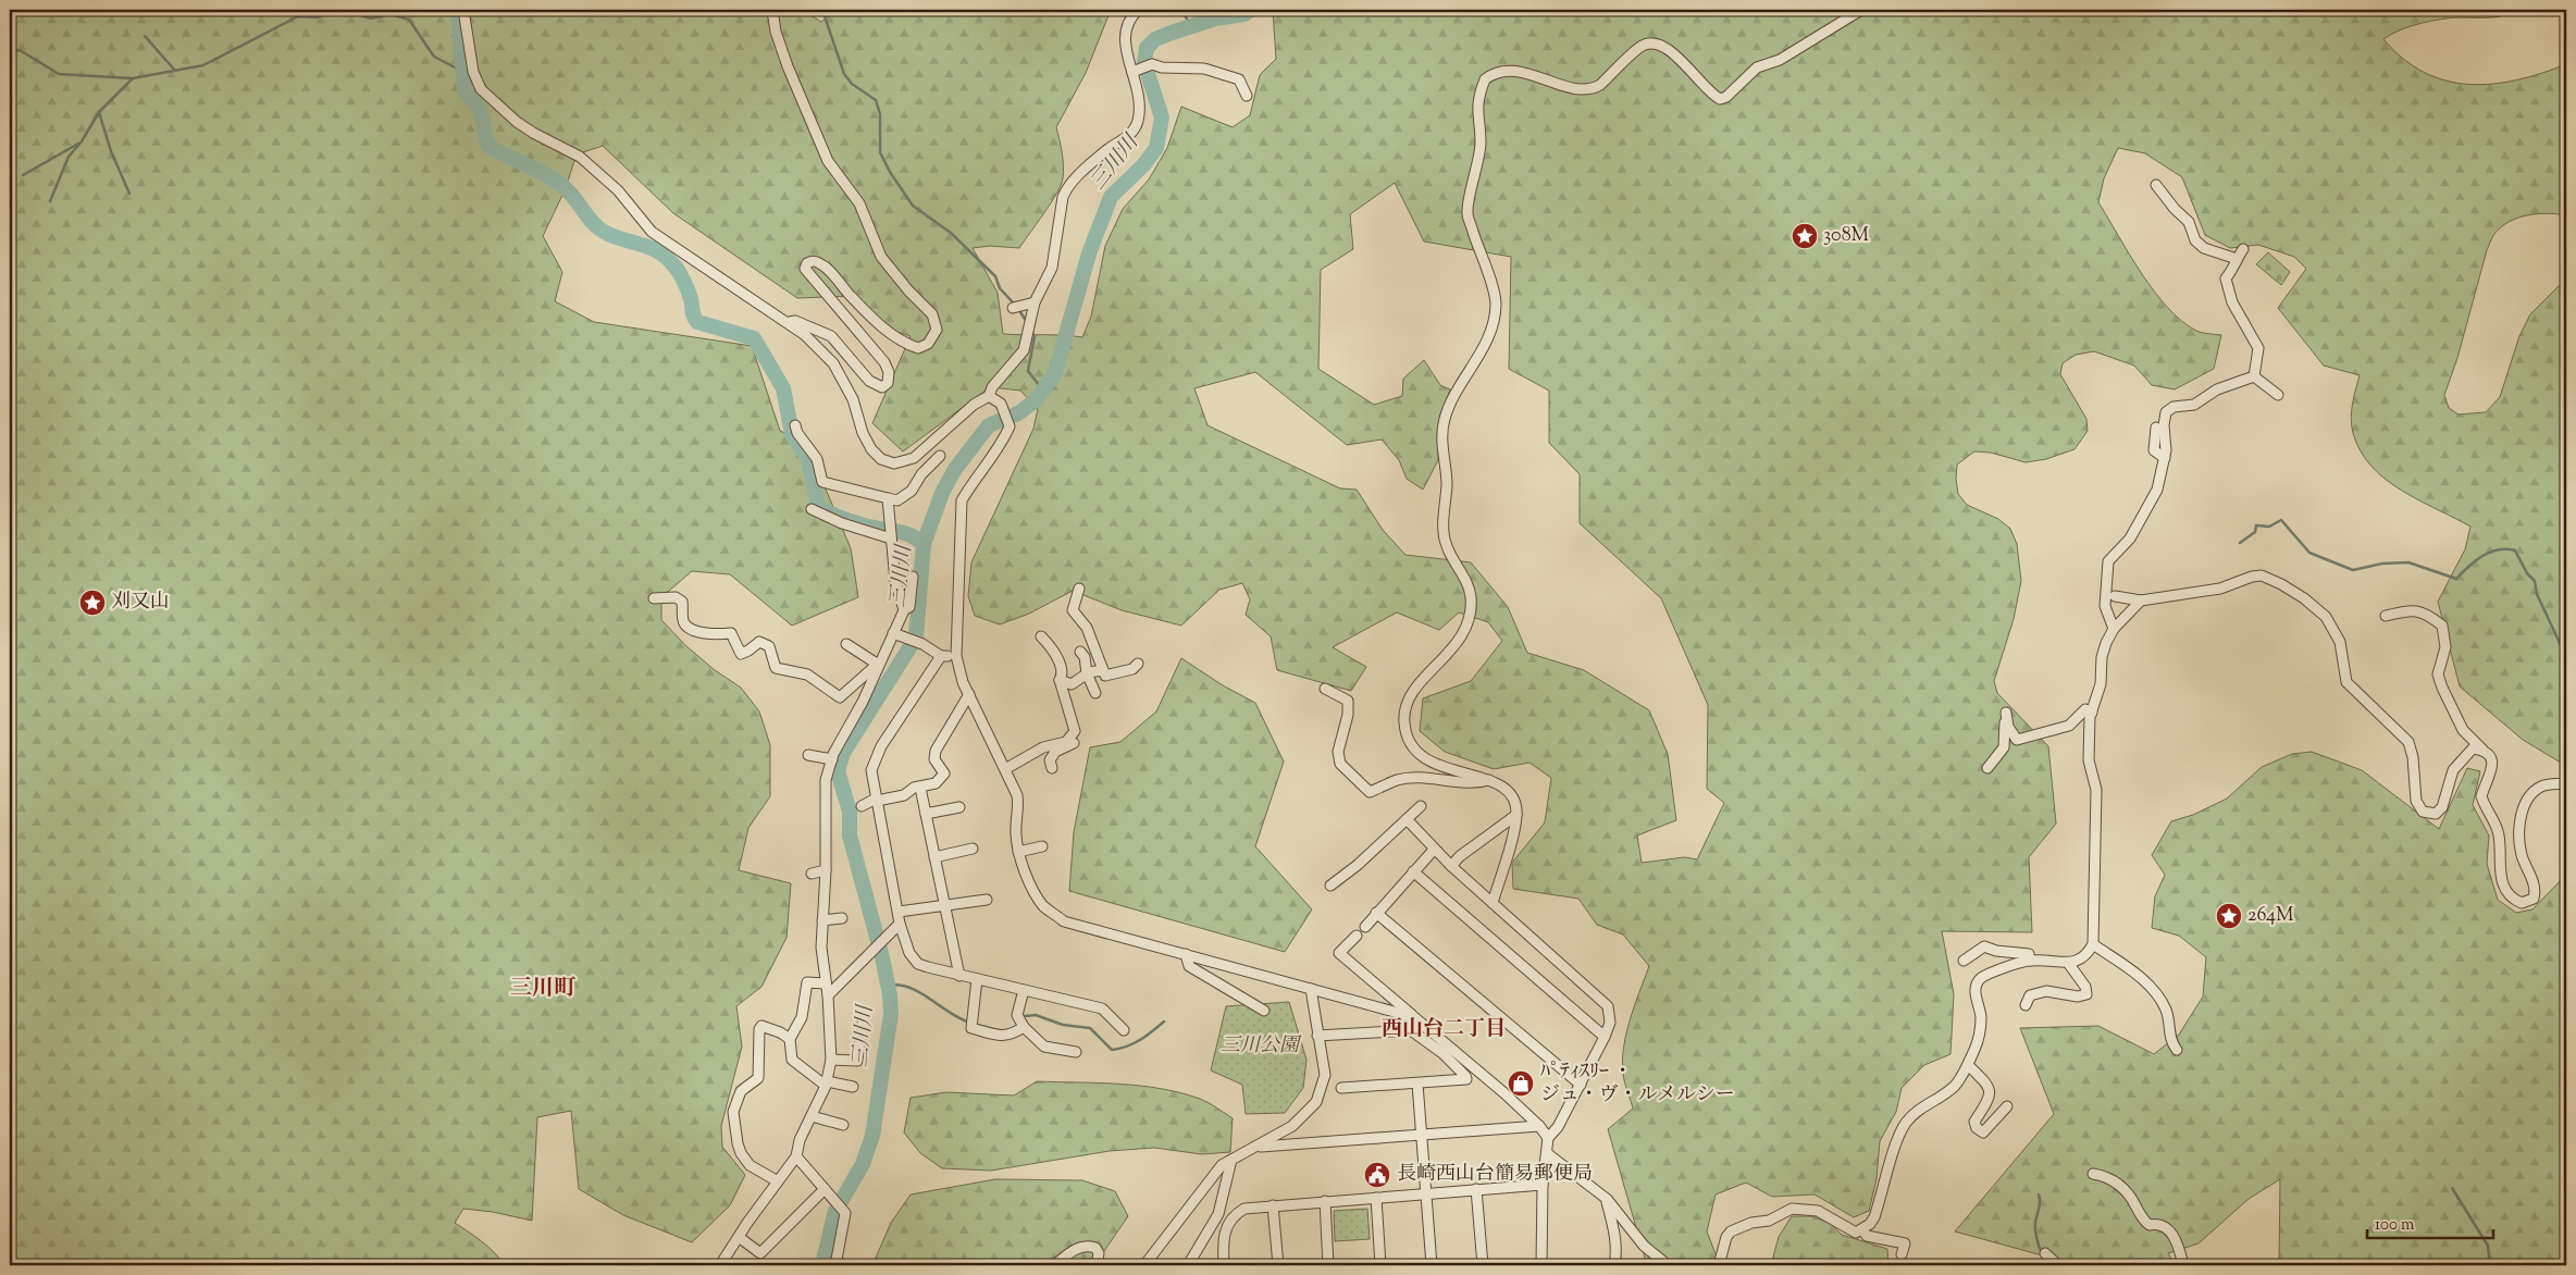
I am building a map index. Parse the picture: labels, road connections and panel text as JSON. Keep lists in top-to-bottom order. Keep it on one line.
{"districts":["三川町","西山台二丁目"],"water":["三川川"],"parks":["三川公園"],"places":{"place":["308M","刈又山","264M"],"shop":["ﾊﾟﾃｨｽﾘｰ ・ ジュ・ヴ・ルメルシー"],"public building":["長崎西山台簡易郵便局"]},"scale_bar":"100 m"}
